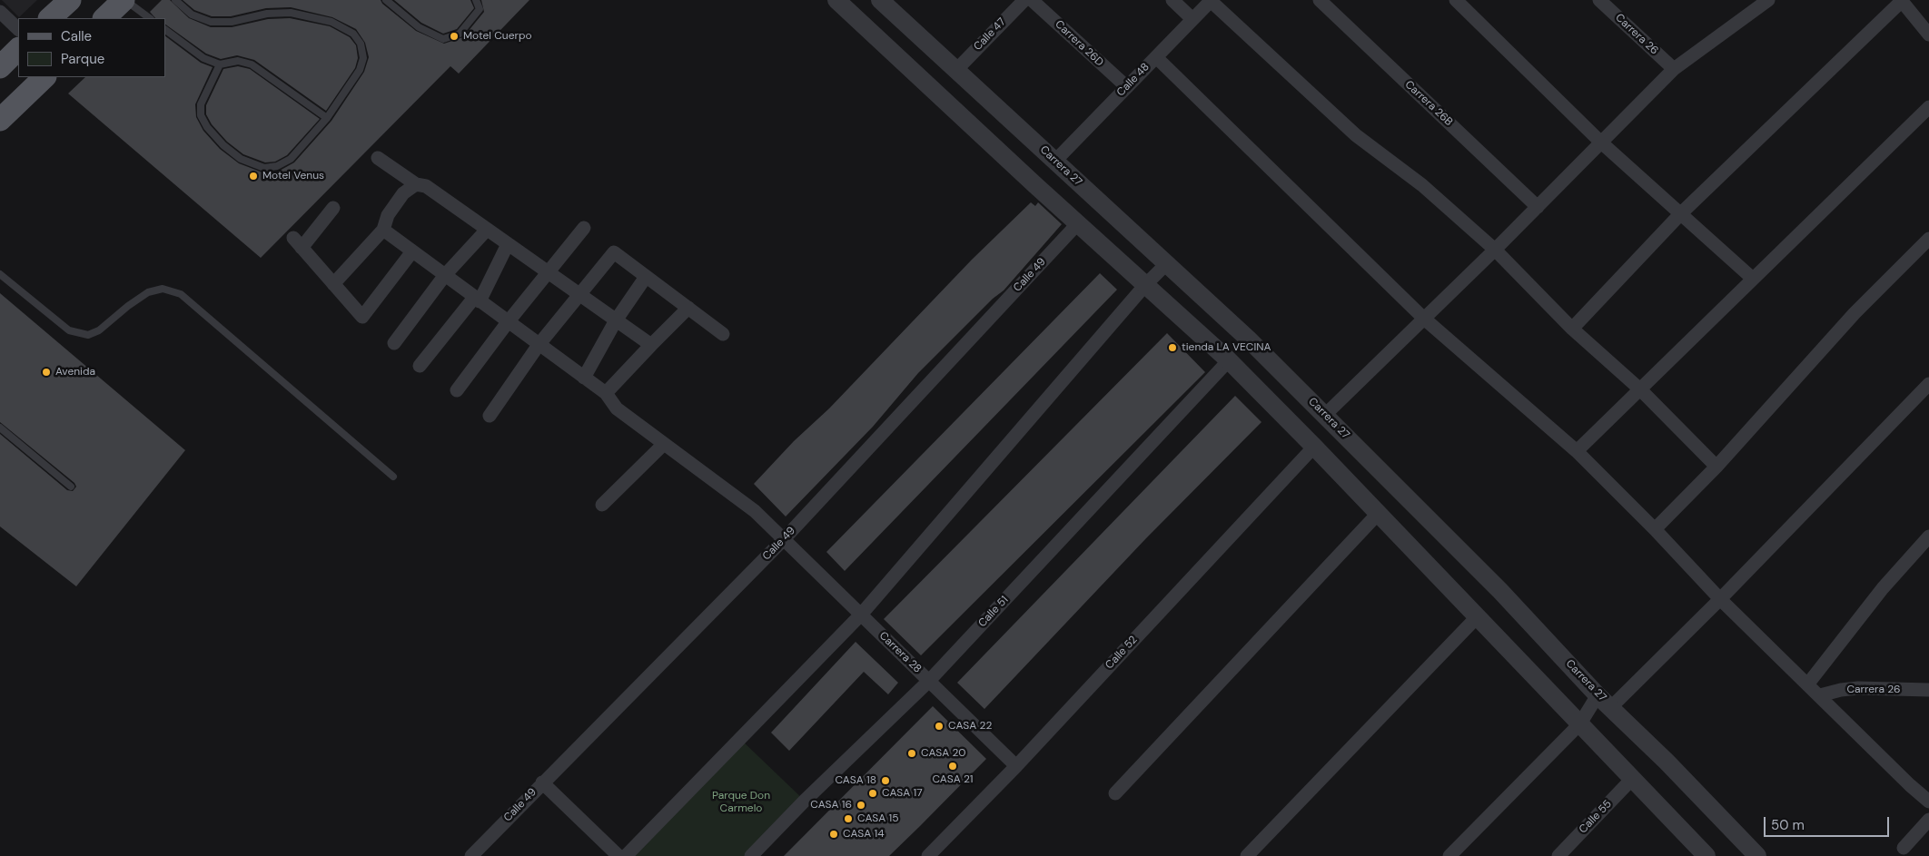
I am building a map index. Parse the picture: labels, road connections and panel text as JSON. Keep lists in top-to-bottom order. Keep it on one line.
{"streets":{"street":["Calle 47","Carrera 26","Carrera 26D","Calle 48","Carrera 26B","Carrera 27","Calle 49","Calle 51","Carrera 28","Calle 52","Calle 55"]},"crossings":[["Calle 47","Carrera 27"],["Carrera 26D","Calle 48"],["Calle 48","Carrera 27"],["Calle 49","Carrera 28"],["Calle 51","Carrera 28"],["Carrera 28","Calle 52"]],"parks":["Parque Don Carmelo"],"places":["Motel Cuerpo","Motel Venus","tienda LA VECINA","Avenida","CASA 22","CASA 20","CASA 21","CASA 18","CASA 17","CASA 16","CASA 15","CASA 14"],"legend":["Calle","Parque"],"scale_bar":"50 m"}
